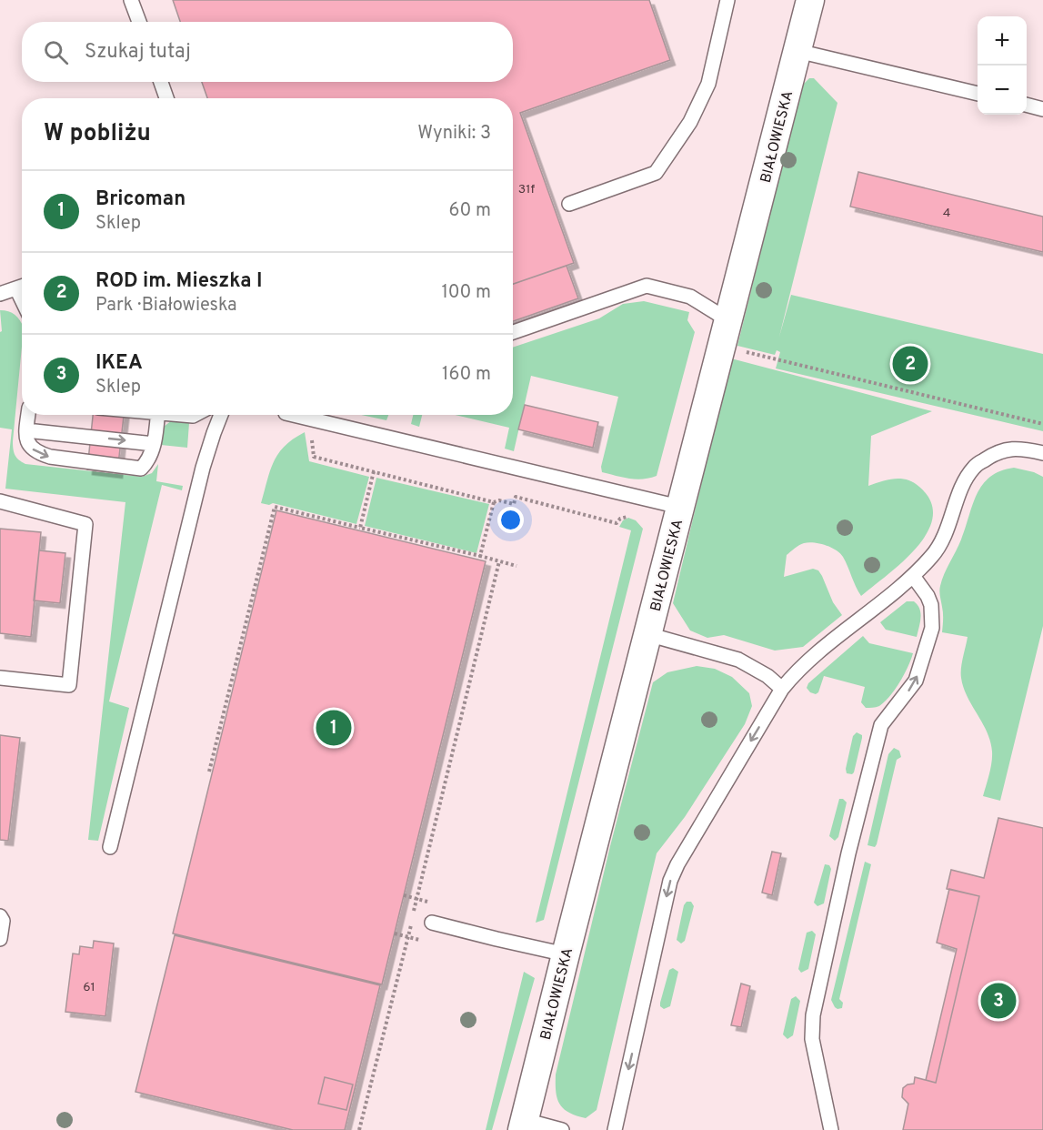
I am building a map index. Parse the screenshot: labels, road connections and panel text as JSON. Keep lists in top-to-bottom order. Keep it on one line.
{"streets":{"street":["BIAŁOWIESKA"]},"house_numbers":["31f","4","61"],"page":{"map_buttons":["+","−"],"search":"Szukaj tutaj","heading":["W pobliżu","Wyniki: 3"],"list":[{"mark":"1","name":"Bricoman","note":"Sklep","value":"60 m"},{"mark":"2","name":"ROD im. Mieszka I","note":"Park · Białowieska","value":"100 m"},{"mark":"3","name":"IKEA","note":"Sklep","value":"160 m"}],"pins":["2","1","3"]}}
